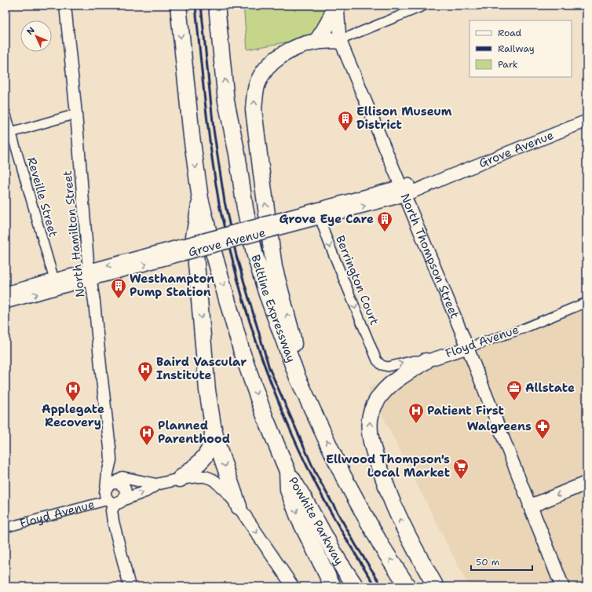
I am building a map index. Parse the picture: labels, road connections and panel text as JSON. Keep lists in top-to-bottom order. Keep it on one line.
{"streets":{"highway":["Beltline Expressway","Powhite Parkway"],"main road":["Grove Avenue","North Thompson Street","Floyd Avenue"],"street":["Reveille Street","North Hamilton Street","Berrington Court"]},"crossings":[["Grove Avenue","Reveille Street"],["Grove Avenue","North Hamilton Street"],["Grove Avenue","North Thompson Street"],["Grove Avenue","Berrington Court"],["North Hamilton Street","Floyd Avenue"],["North Thompson Street","Floyd Avenue"],["Berrington Court","Floyd Avenue"]],"one_way":["Berrington Court"],"places":{"building":["Ellison Museum District","Grove Eye Care","Westhampton Pump Station"],"hospital":["Baird Vascular Institute","Applegate Recovery","Patient First","Planned Parenthood"],"office":["Allstate"],"pharmacy":["Walgreens"],"supermarket":["Ellwood Thompson's Local Market"]},"legend":["Road","Railway","Park"],"scale_bar":"50 m","north":"top left"}
